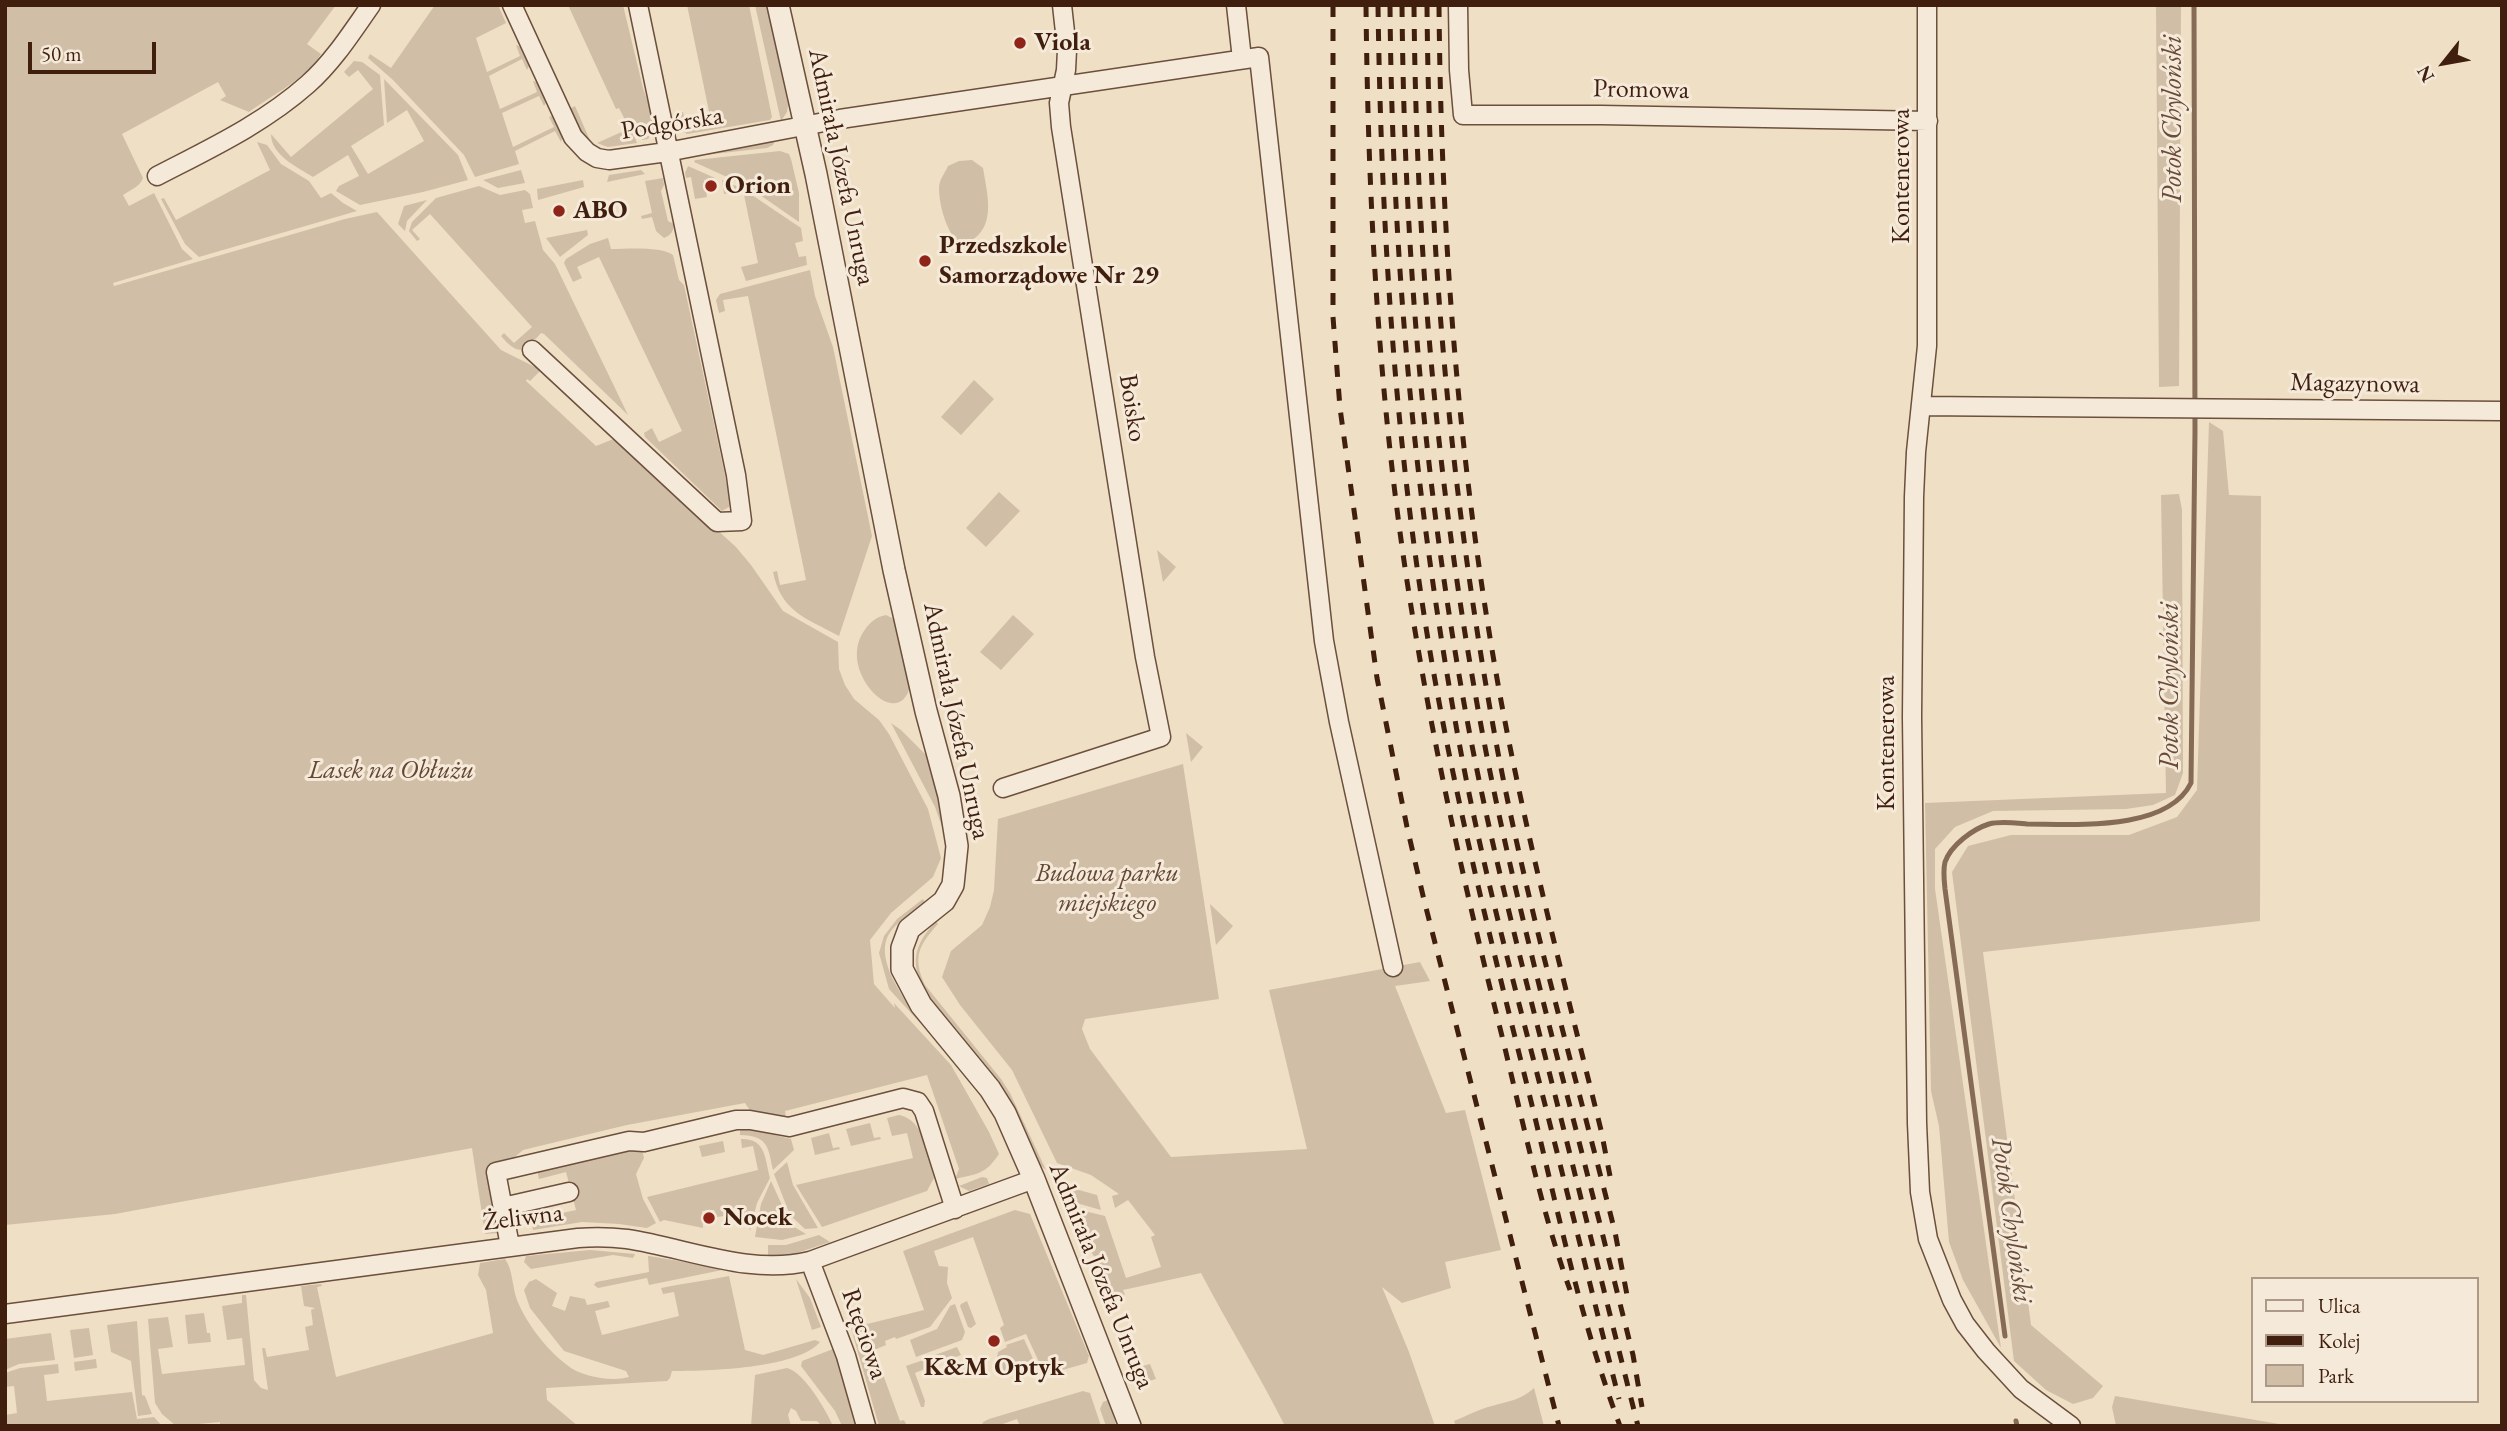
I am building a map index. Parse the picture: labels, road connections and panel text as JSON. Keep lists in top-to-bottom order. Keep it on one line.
{"streets":{"street":["Promowa","Podgórska","Admirała Józefa Unruga","Kontenerowa","Magazynowa","Boisko","Żeliwna","Rtęciowa"]},"crossings":[["Promowa","Kontenerowa"],["Podgórska","Admirała Józefa Unruga"],["Admirała Józefa Unruga","Żeliwna"],["Kontenerowa","Magazynowa"],["Żeliwna","Rtęciowa"]],"water":["Potok Chyloński"],"parks":["Lasek na Obłużu","Budowa parku miejskiego"],"places":["Viola","Orion","ABO","Przedszkole Samorządowe Nr 29","Nocek","K&M Optyk"],"legend":["Ulica","Kolej","Park"],"scale_bar":"50 m","north":"bottom left"}
